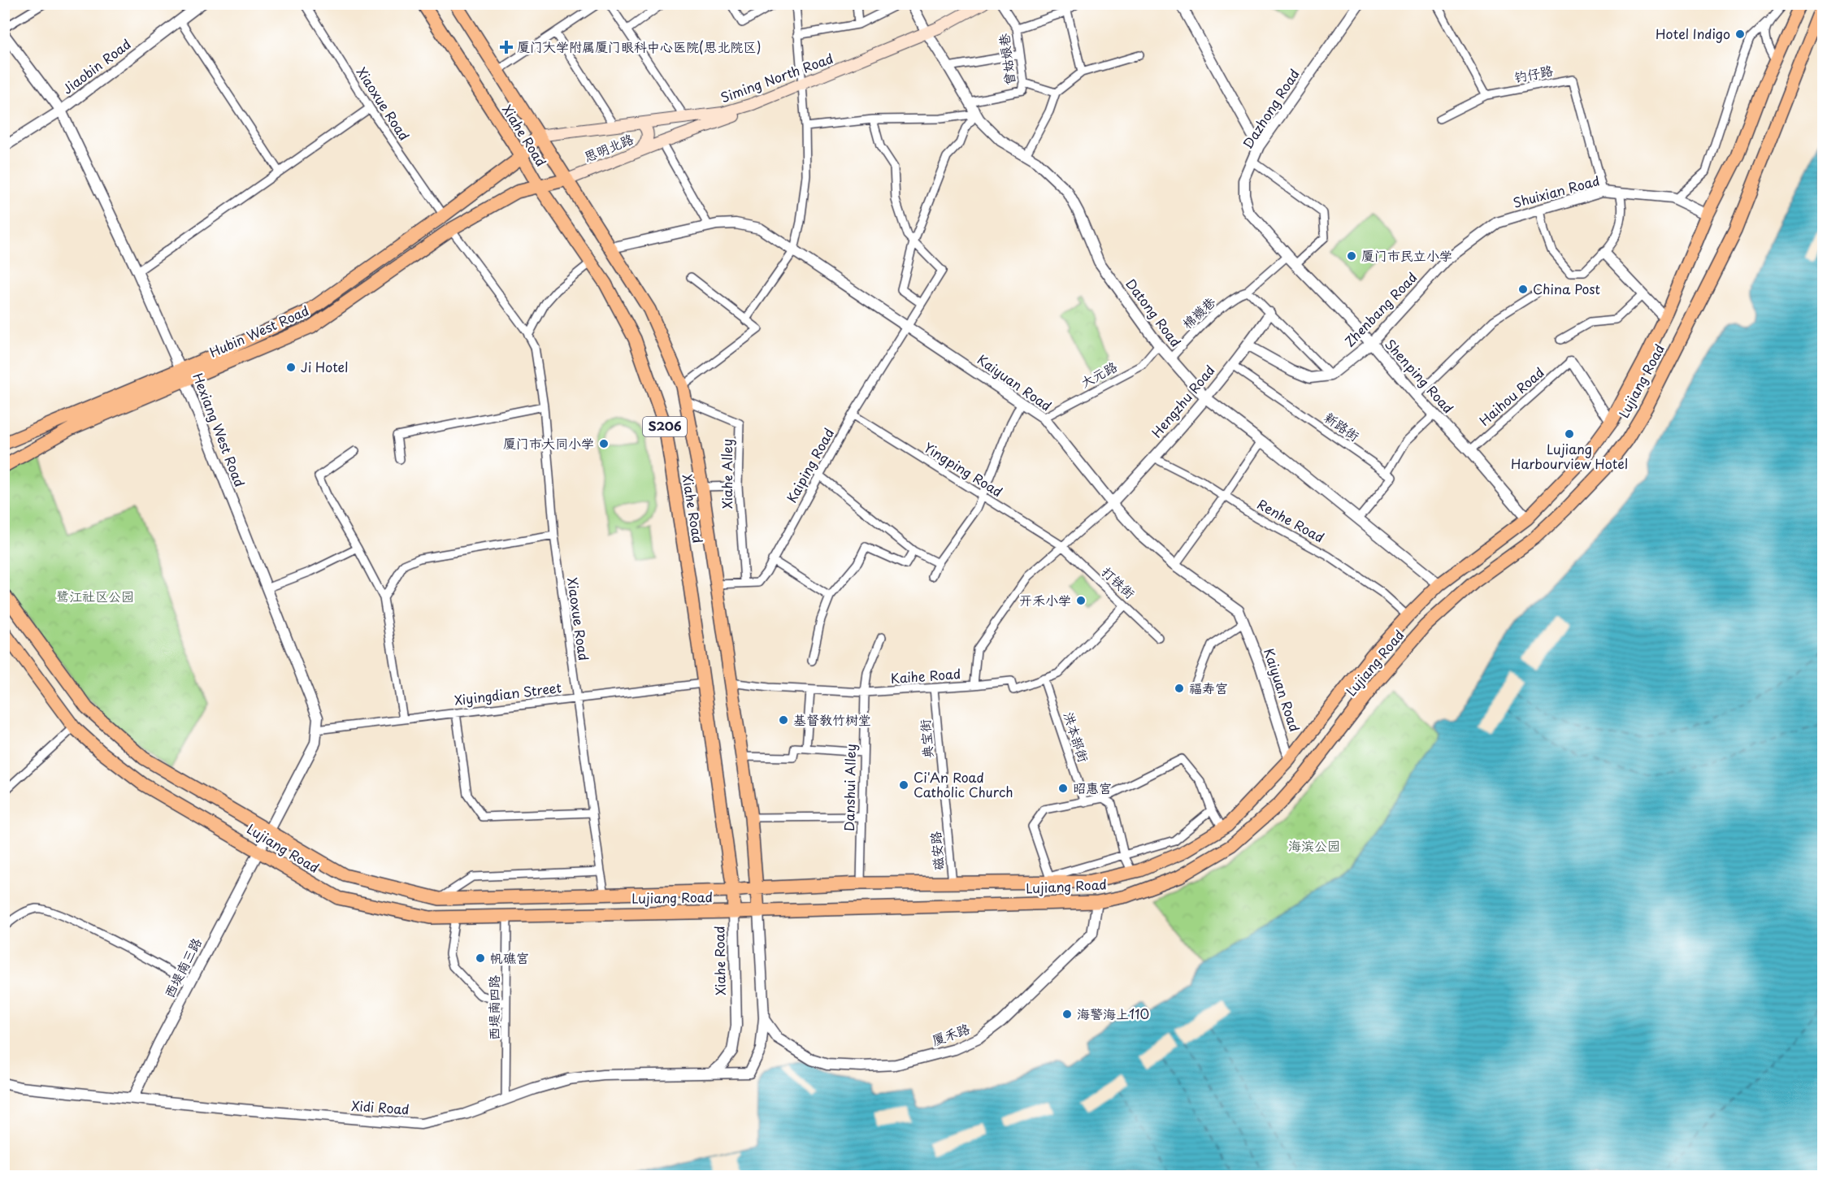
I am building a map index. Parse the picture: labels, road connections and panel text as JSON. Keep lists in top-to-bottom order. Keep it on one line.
{"streets":{"main road":["Siming North Road","Xiahe Road","思明北路","Hubin West Road","Lujiang Road","S206"],"street":["曾姑娘巷","Jiaobin Road","钓仔路","Xiaoxue Road","Dazhong Road","Shuixian Road","Zhenbang Road","Datong Road","棉襪巷","大元路","Shenping Road","Kaiyuan Road","Haihou Road","Hengzhu Road","新路街","Hexiang West Road","Kaiping Road","Yingping Road","Xiahe Alley","Renhe Road","打铁街","Kaihe Road","Xiyingdian Street","洪本部街","典宝街","Danshui Alley","磁安路","西堤南三路","西堤南四路","厦禾路","Xidi Road"]},"crossings":[["曾姑娘巷","Datong Road"],["Jiaobin Road","Hexiang West Road"],["钓仔路","Shuixian Road"],["Siming North Road","Xiahe Road"],["Siming North Road","思明北路"],["Siming North Road","Datong Road"],["Siming North Road","Hubin West Road"],["Xiaoxue Road","Hubin West Road"],["Xiaoxue Road","Lujiang Road"],["Xiaoxue Road","Xiyingdian Street"],["Dazhong Road","棉襪巷"],["Dazhong Road","Shenping Road"],["Xiahe Road","思明北路"],["Xiahe Road","Hubin West Road"],["Xiahe Road","Lujiang Road"],["Xiahe Road","Kaiyuan Road"],["Xiahe Road","Kaiping Road"],["Xiahe Road","Xiahe Alley"],["Xiahe Road","Kaihe Road"],["Xiahe Road","Xiyingdian Street"],["Xiahe Road","厦禾路"],["Xiahe Road","Xidi Road"],["思明北路","Hubin West Road"],["Shuixian Road","Zhenbang Road"],["Shuixian Road","Lujiang Road"],["Zhenbang Road","Shenping Road"],["Datong Road","棉襪巷"],["Datong Road","大元路"],["Datong Road","Lujiang Road"],["Datong Road","Hengzhu Road"],["棉襪巷","Shenping Road"],["Hubin West Road","Hexiang West Road"],["大元路","Kaiyuan Road"],["Shenping Road","Lujiang Road"],["Shenping Road","Haihou Road"],["Lujiang Road","Kaiyuan Road"],["Lujiang Road","Hexiang West Road"],["Lujiang Road","Renhe Road"],["Lujiang Road","Danshui Alley"],["Lujiang Road","磁安路"],["Lujiang Road","西堤南三路"],["Lujiang Road","西堤南四路"],["Lujiang Road","厦禾路"],["Kaiyuan Road","Hengzhu Road"],["Kaiyuan Road","Kaiping Road"],["Kaiyuan Road","Kaihe Road"],["Hengzhu Road","新路街"],["Hengzhu Road","Renhe Road"],["Hengzhu Road","Kaihe Road"],["Hexiang West Road","Xiyingdian Street"],["Hexiang West Road","西堤南三路"],["Kaiping Road","Yingping Road"],["Kaiping Road","Xiahe Alley"],["Yingping Road","打铁街"],["Yingping Road","Kaihe Road"],["打铁街","Kaihe Road"],["Kaihe Road","典宝街"],["Kaihe Road","Danshui Alley"],["典宝街","磁安路"],["西堤南三路","Xidi Road"],["西堤南四路","Xidi Road"]],"parks":["鹭江社区公园","海滨公园"],"places":{"other":["Hotel Indigo","厦门市民立小学","China Post","Ji Hotel","Lujiang Harbourview Hotel","厦门市大同小学","开禾小学","福寿宫","基督教竹树堂","Ci'An Road Catholic Church","昭惠宫","帆礁宫","海警海上110"],"health":["厦门大学附属厦门眼科中心医院(思北院区)"]}}
